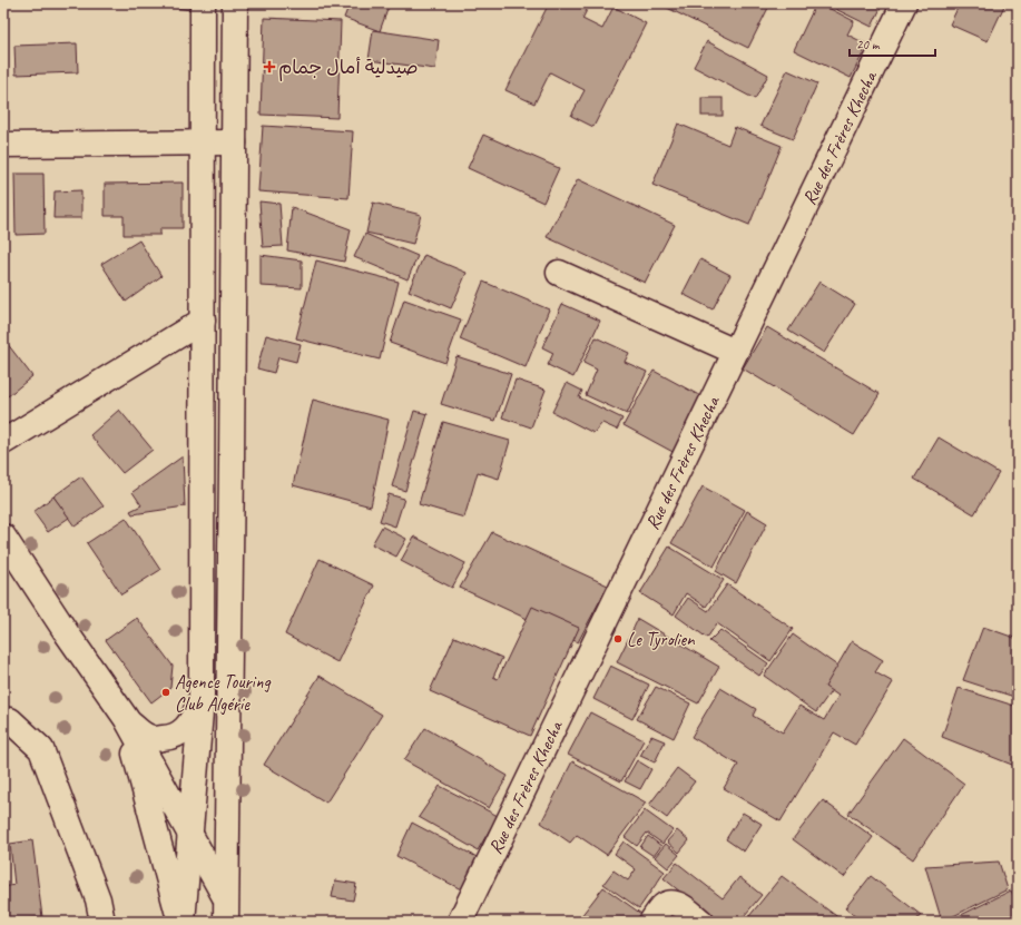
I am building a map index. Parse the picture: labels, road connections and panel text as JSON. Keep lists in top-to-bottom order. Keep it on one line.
{"streets":{"main road":["Rue des Frères Khecha"]},"places":{"health":["صيدلية أمال جمام"],"other":["Le Tyrolien","Agence Touring Club Algérie"]},"scale_bar":"20 m"}
